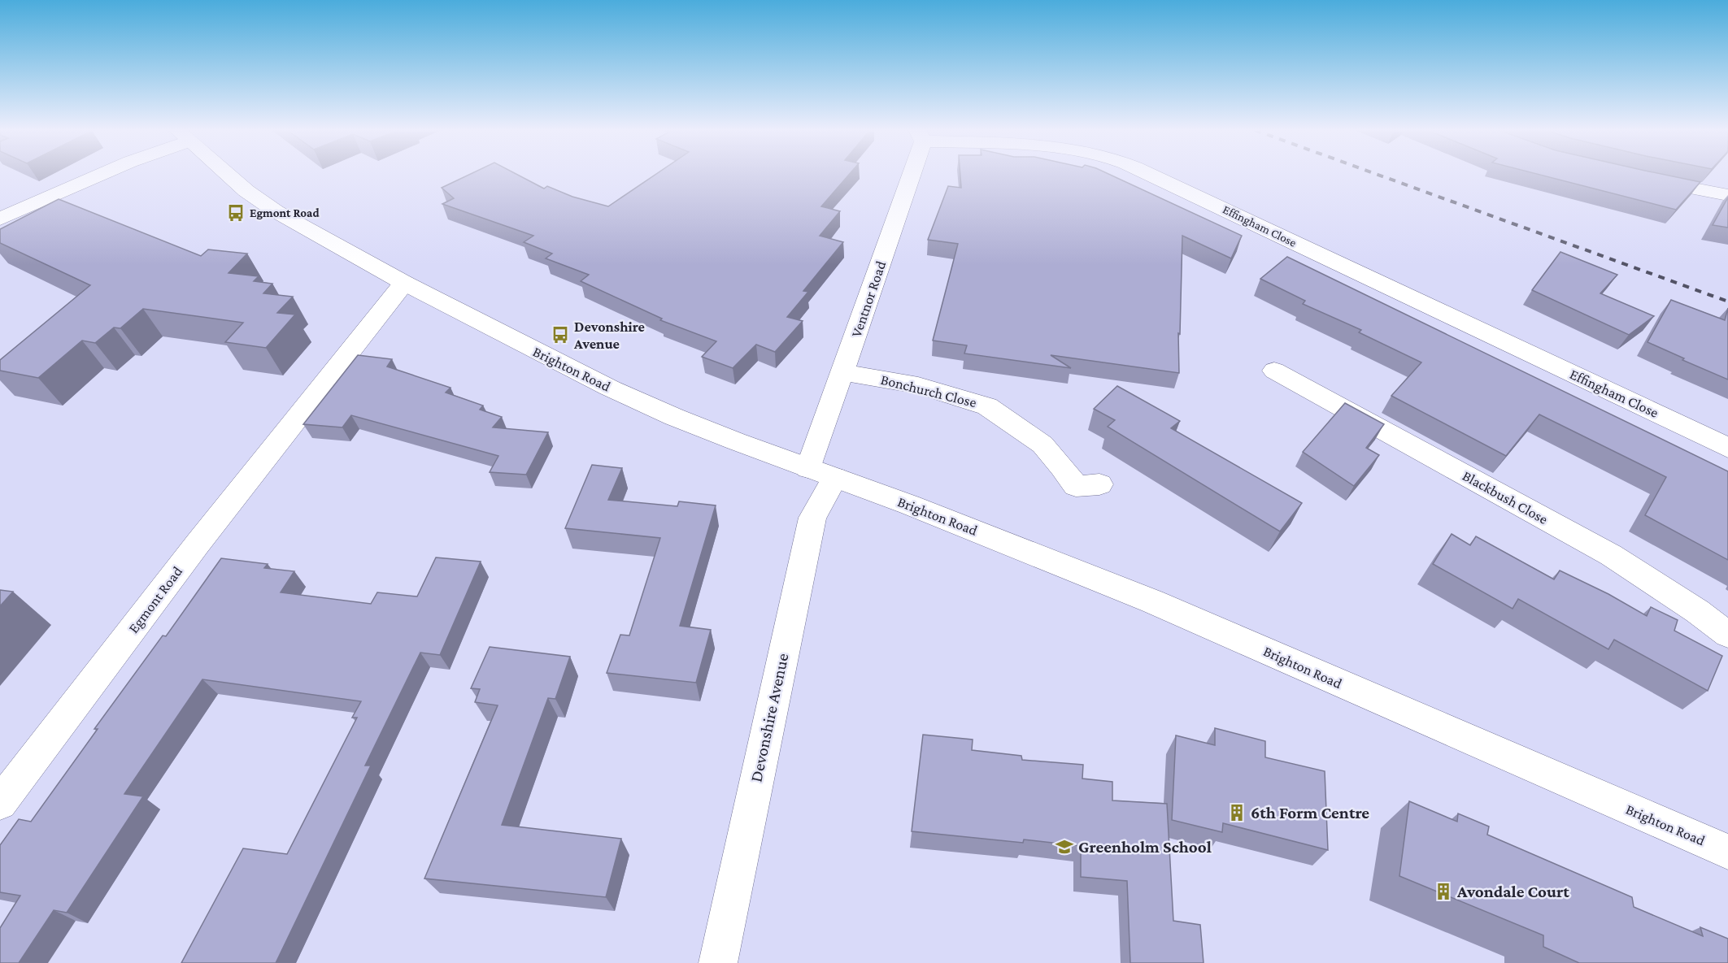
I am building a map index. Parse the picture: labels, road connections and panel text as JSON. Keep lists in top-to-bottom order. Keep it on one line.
{"streets":{"street":["Effingham Close","Ventnor Road","Brighton Road","Bonchurch Close","Blackbush Close","Egmont Road","Devonshire Avenue"]},"crossings":[["Ventnor Road","Brighton Road"],["Ventnor Road","Bonchurch Close"],["Brighton Road","Egmont Road"],["Brighton Road","Devonshire Avenue"]],"places":{"bus stop":["Egmont Road","Devonshire Avenue"],"building":["6th Form Centre","Avondale Court"],"school or university":["Greenholm School"]}}
